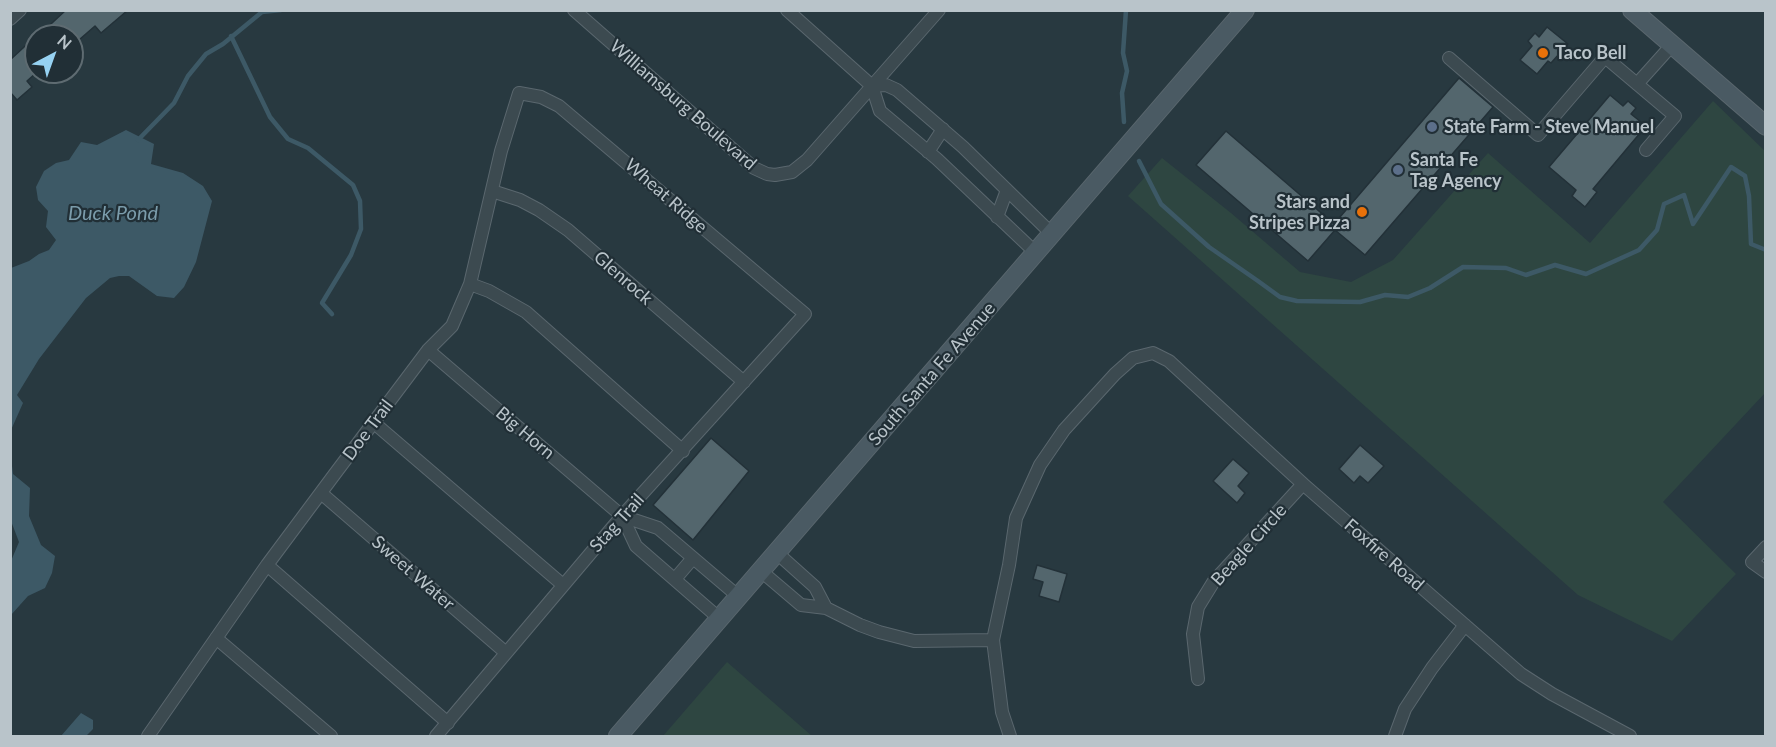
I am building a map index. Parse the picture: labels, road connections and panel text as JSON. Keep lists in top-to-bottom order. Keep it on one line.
{"streets":{"main road":["South Santa Fe Avenue"],"street":["Williamsburg Boulevard","Wheat Ridge","Glenrock","Doe Trail","Big Horn","Stag Trail","Beagle Circle","Foxfire Road","Sweet Water"]},"crossings":[["Wheat Ridge","Doe Trail"],["Wheat Ridge","Stag Trail"],["Glenrock","Doe Trail"],["Glenrock","Stag Trail"],["South Santa Fe Avenue","Big Horn"],["Doe Trail","Big Horn"],["Doe Trail","Sweet Water"],["Big Horn","Stag Trail"],["Stag Trail","Sweet Water"],["Beagle Circle","Foxfire Road"]],"water":["Duck Pond"],"places":["Taco Bell","State Farm - Steve Manuel","Santa Fe Tag Agency","Stars and Stripes Pizza"],"north":"top right"}
